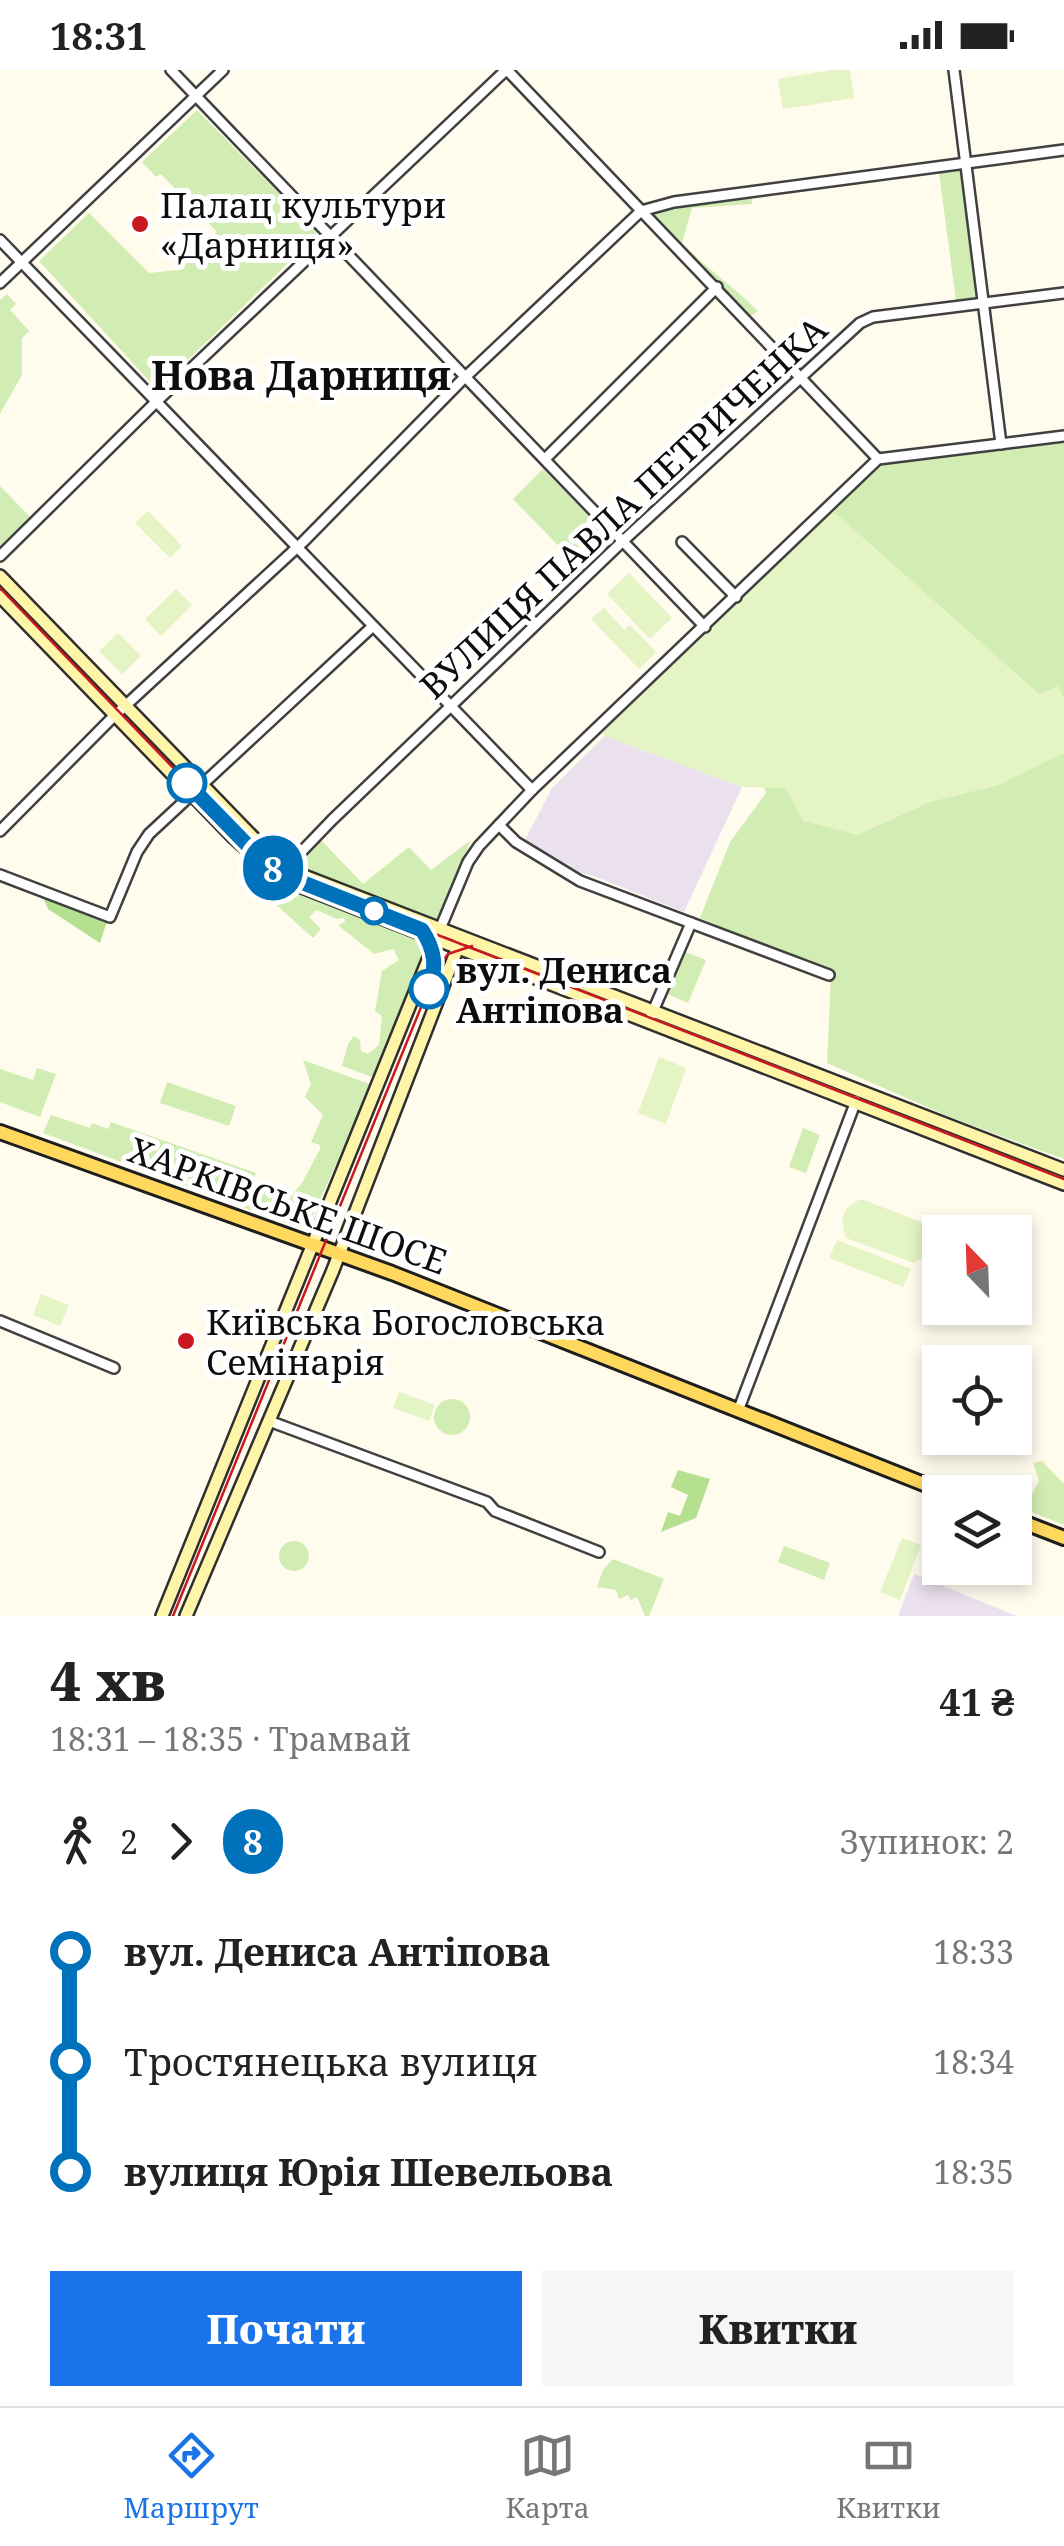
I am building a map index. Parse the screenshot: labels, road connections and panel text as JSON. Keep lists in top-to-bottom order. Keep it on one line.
{"streets":{"main road":["ХАРКІВСЬКЕ ШОСЕ"],"street":["ВУЛИЦЯ ПАВЛА ПЕТРИЧЕНКА"]},"districts":["Нова Дарниця"],"places":["Палац культури «Дарниця»","вул. Дениса Антіпова","Київська Богословська Семінарія"],"lines":["tram line 8"],"north":"top left","page":{"status":"18:31","on_map":"8","heading":["4 хв","18:31 – 18:35 · Трамвай","41 ₴"],"legs":["2","8","Зупинок: 2"],"list":[{"name":"вул. Дениса Антіпова","value":"18:33"},{"name":"Тростянецька вулиця","value":"18:34"},{"name":"вулиця Юрія Шевельова","value":"18:35"}],"buttons":["Почати","Квитки"],"tabs":["Маршрут","Карта","Квитки"]}}
